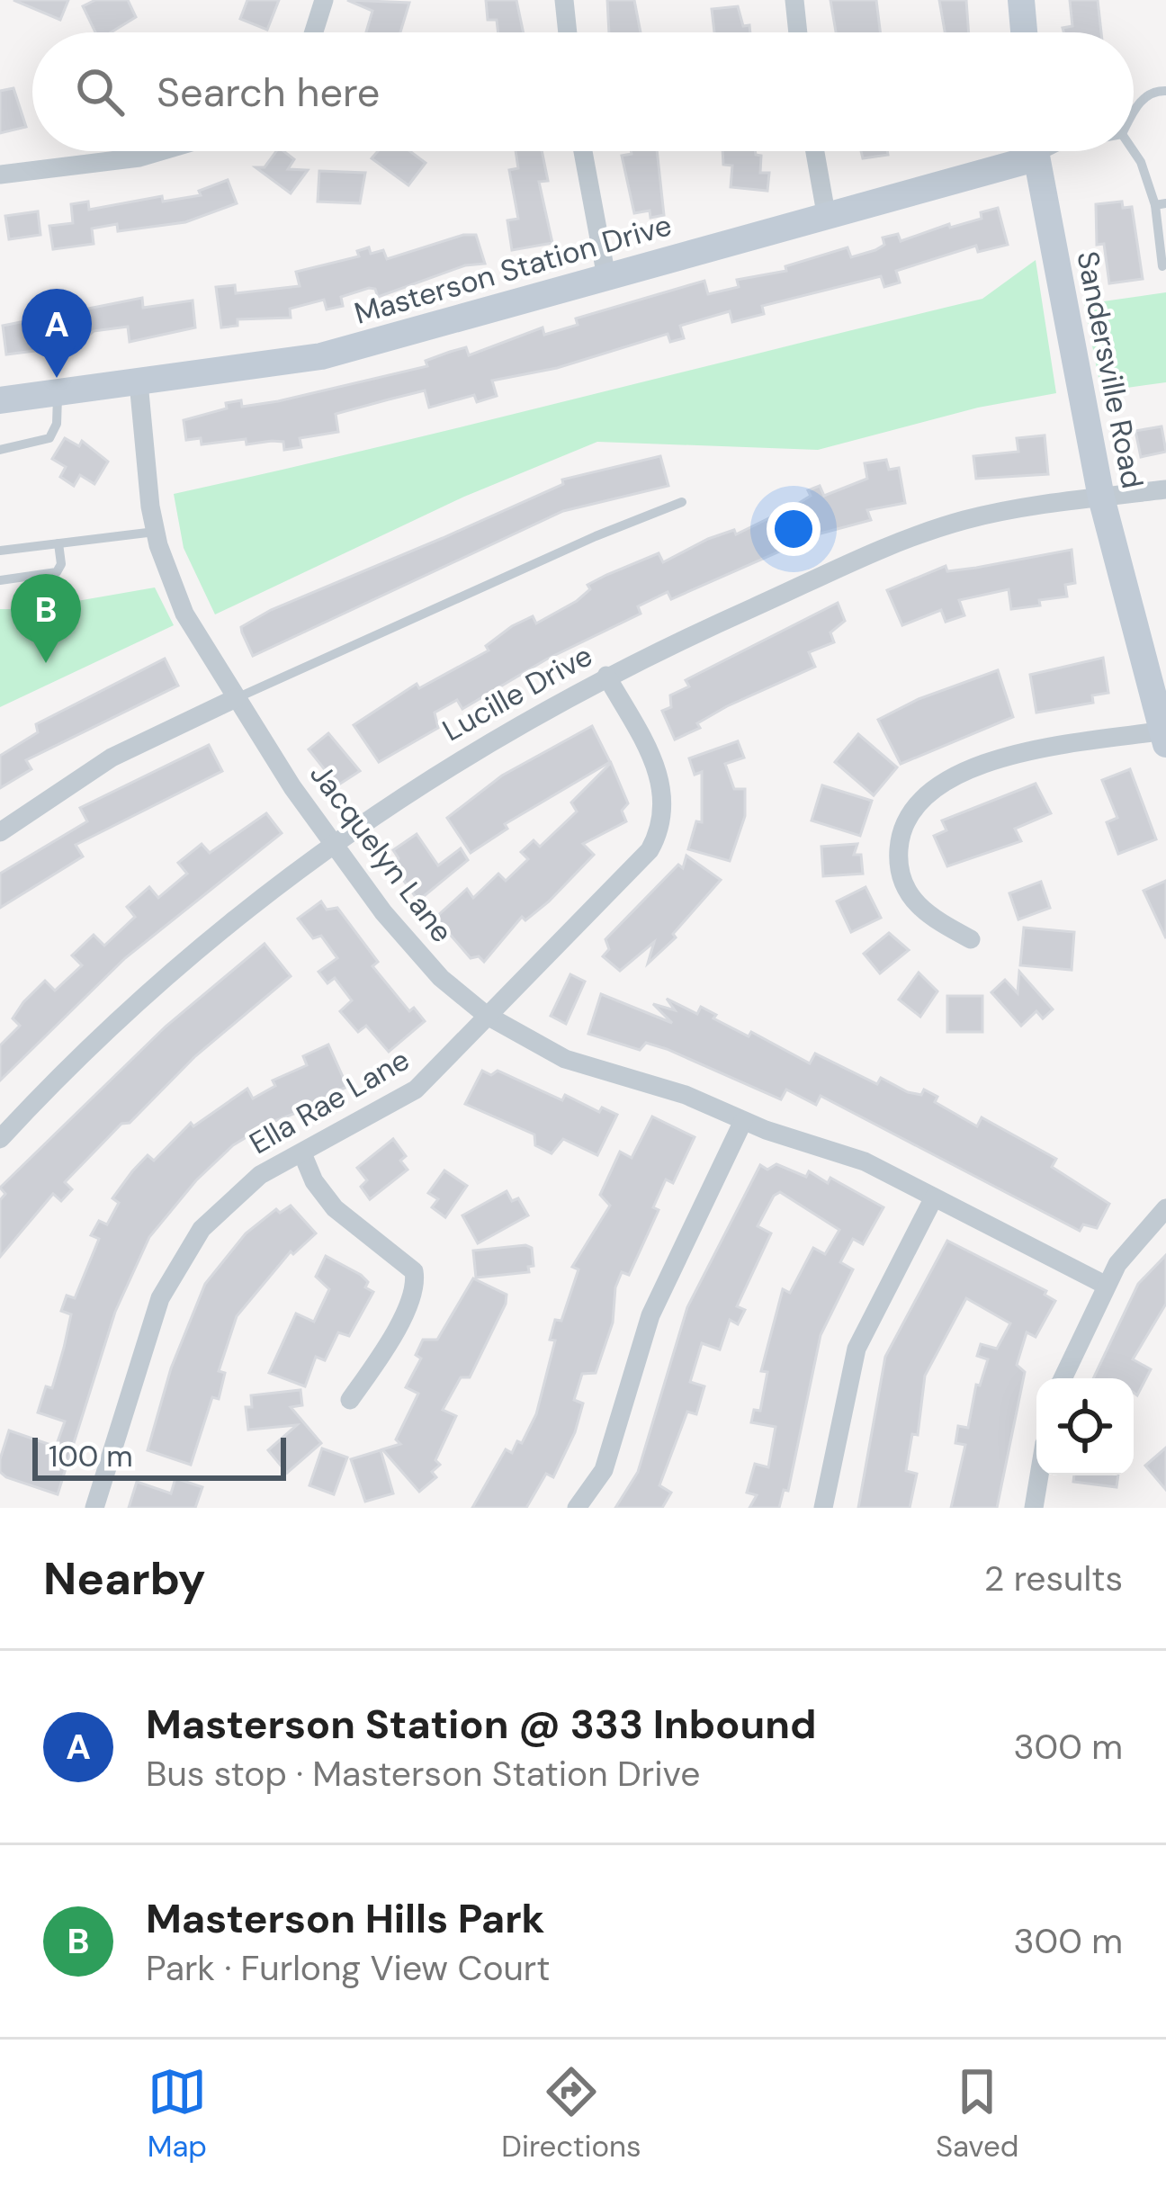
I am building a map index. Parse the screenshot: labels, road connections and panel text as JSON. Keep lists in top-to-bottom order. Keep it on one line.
{"streets":{"street":["Masterson Station Drive","Sandersville Road","Lucille Drive","Jacquelyn Lane","Ella Rae Lane"]},"crossings":[["Masterson Station Drive","Jacquelyn Lane"],["Sandersville Road","Lucille Drive"],["Lucille Drive","Jacquelyn Lane"],["Lucille Drive","Ella Rae Lane"],["Jacquelyn Lane","Ella Rae Lane"]],"scale_bar":"100 m","page":{"search":"Search here","pins":["A","B"],"scale":"100 m","heading":["Nearby","2 results"],"list":[{"mark":"A","name":"Masterson Station @ 333 Inbound","note":"Bus stop · Masterson Station Drive","value":"300 m"},{"mark":"B","name":"Masterson Hills Park","note":"Park · Furlong View Court","value":"300 m"}],"nav":["Map","Directions","Saved"]}}
